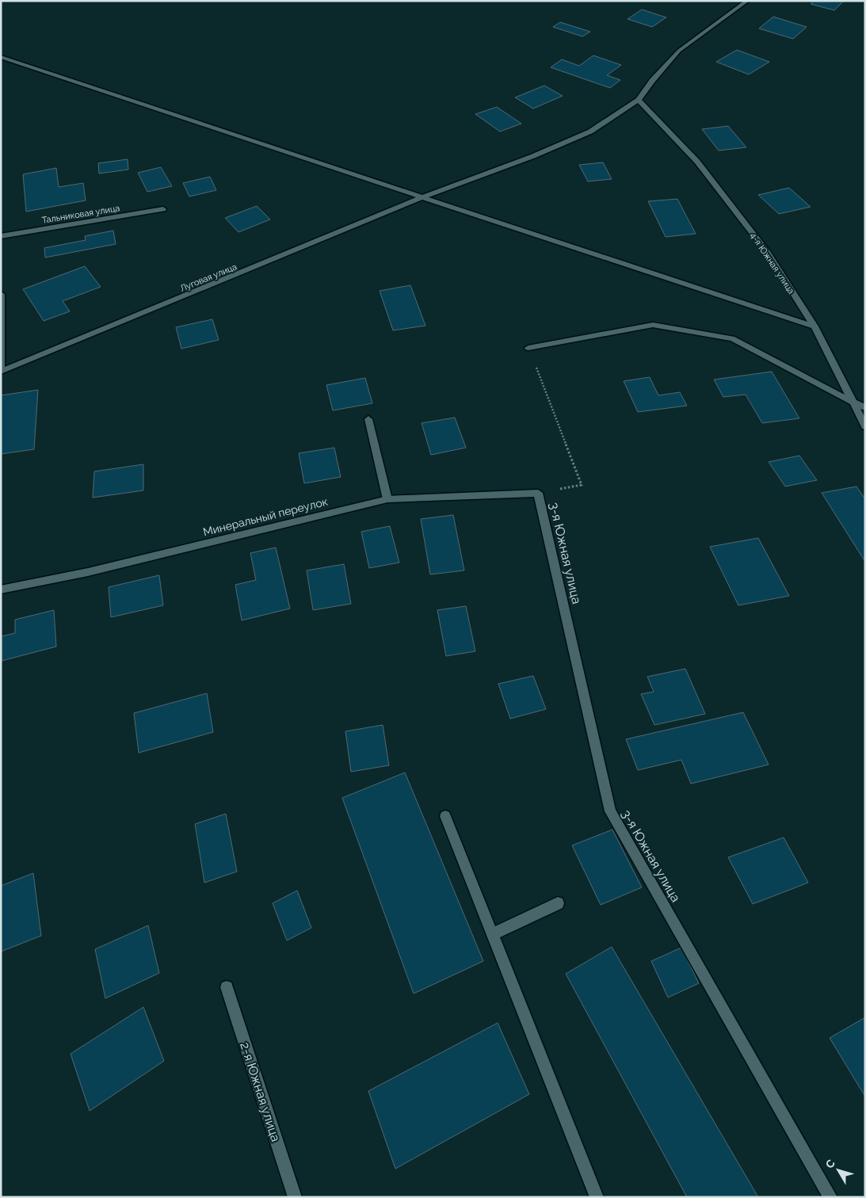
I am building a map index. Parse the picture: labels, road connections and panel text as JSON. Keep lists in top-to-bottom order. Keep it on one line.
{"streets":{"street":["Тальниковая улица","4-я Южная улица","Луговая улица","Минеральный переулок","3-я Южная улица","2-я Южная улица"]},"crossings":[["4-я Южная улица","Луговая улица"],["Минеральный переулок","3-я Южная улица"]],"north":"top left"}
